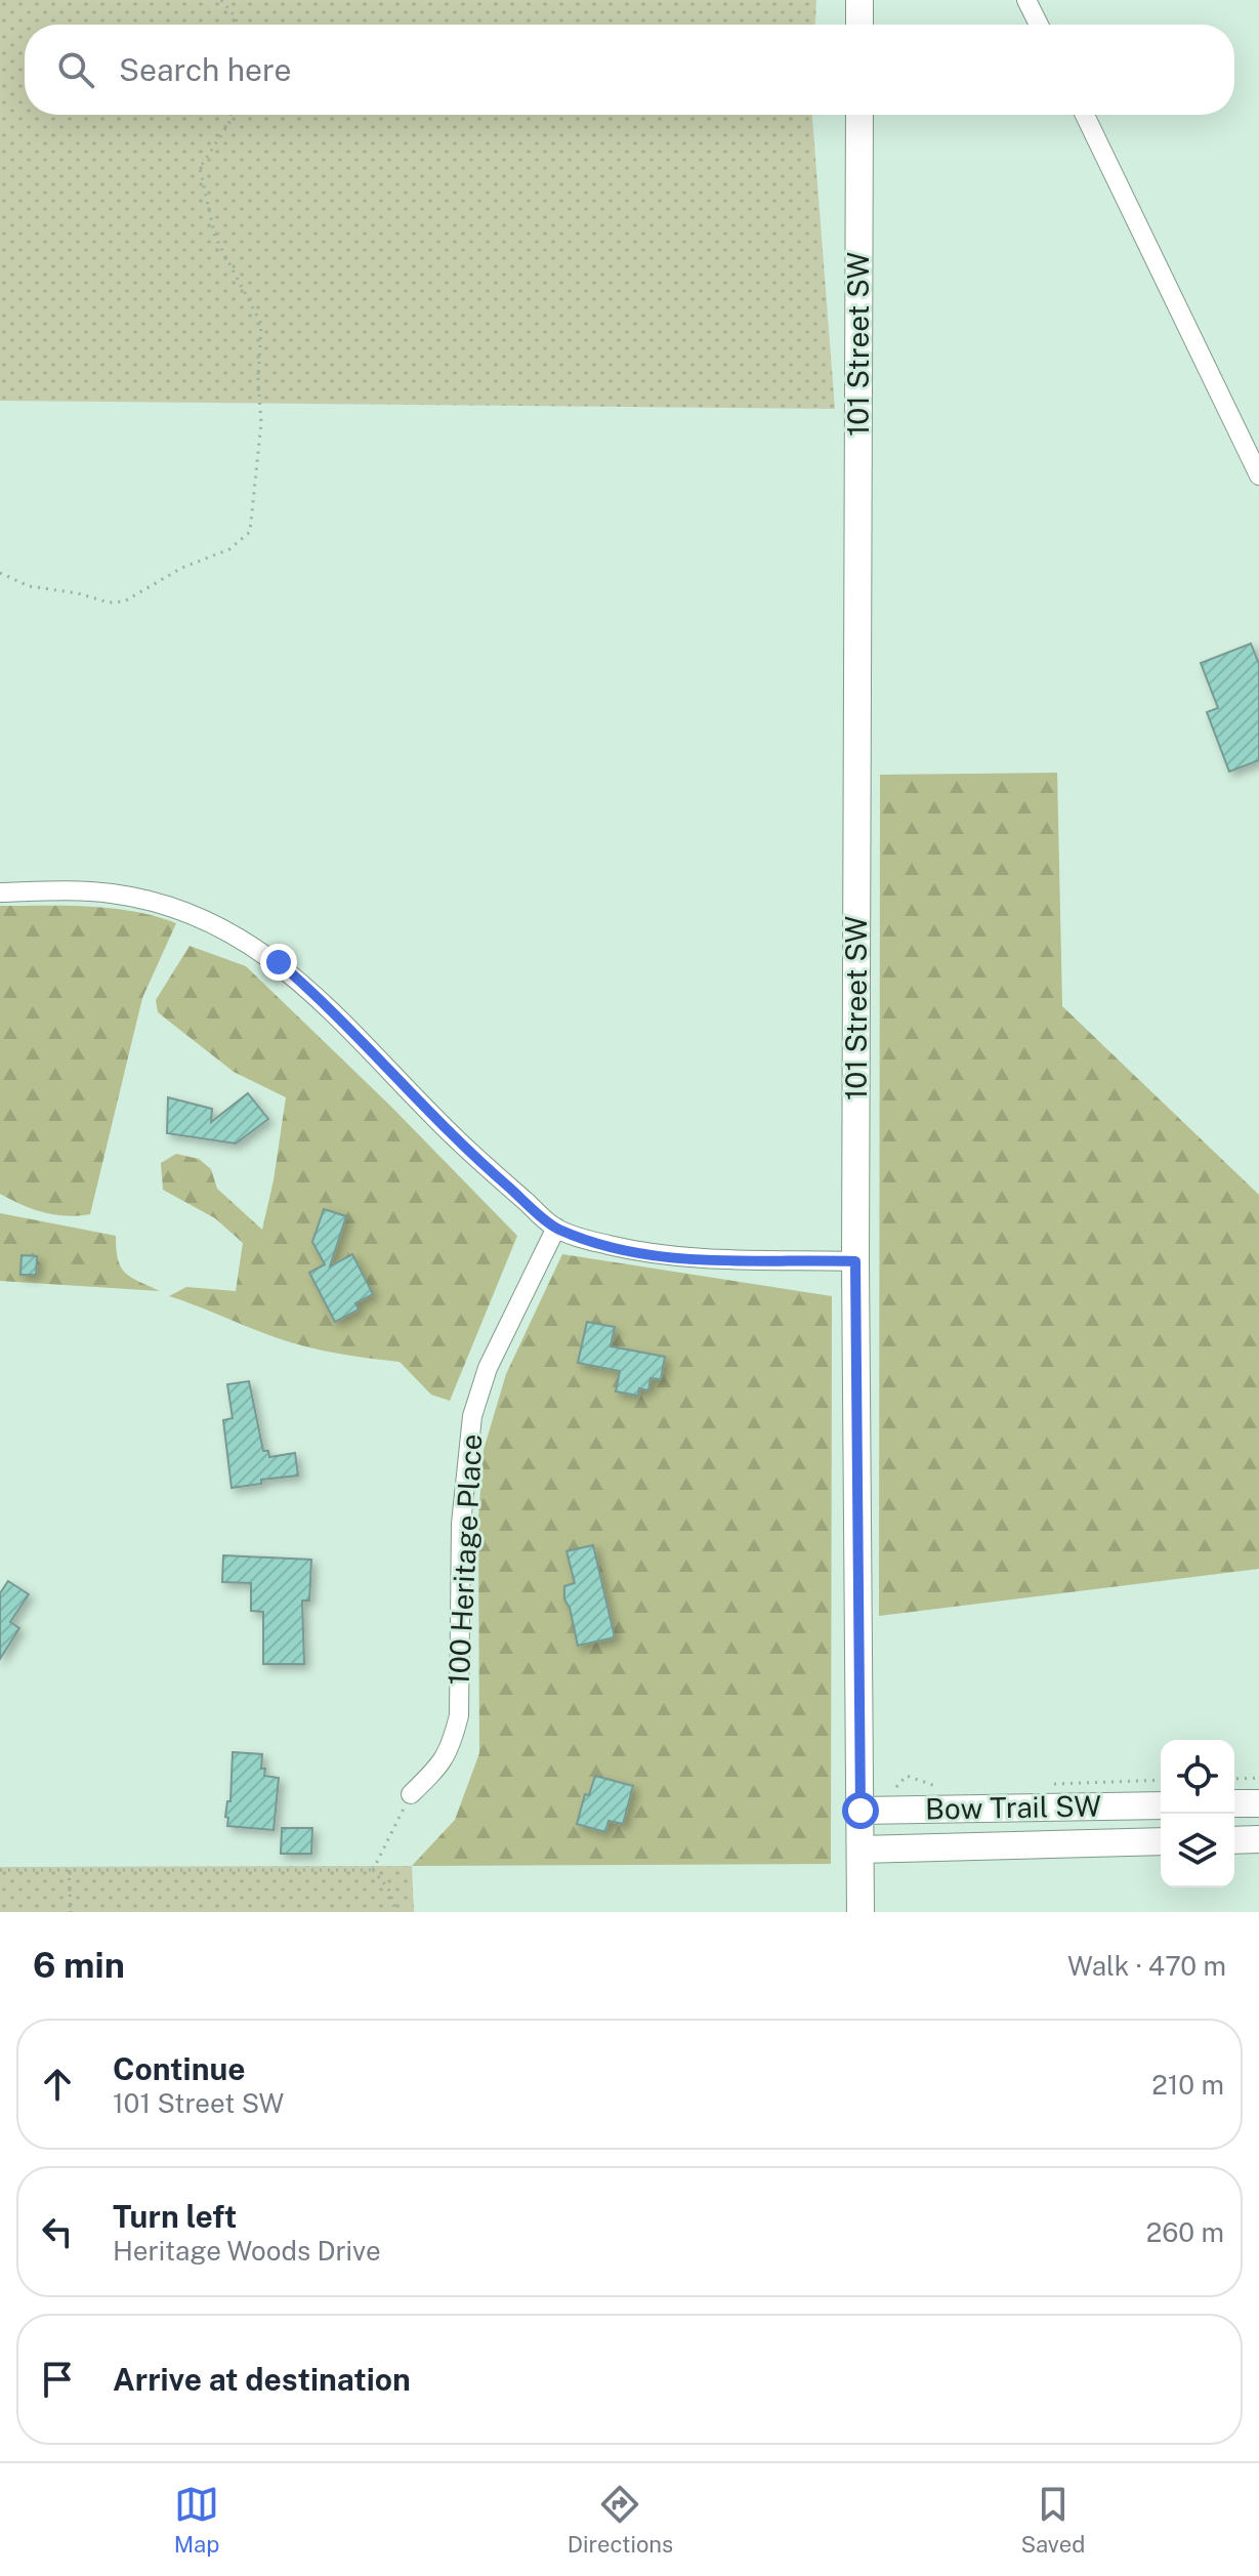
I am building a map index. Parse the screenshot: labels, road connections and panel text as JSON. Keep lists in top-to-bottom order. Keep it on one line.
{"streets":{"street":["101 Street SW","100 Heritage Place","Bow Trail SW"]},"crossings":[["101 Street SW","Bow Trail SW"]],"page":{"search":"Search here","heading":["6 min","Walk · 470 m"],"list":[["Continue","101 Street SW","210 m"],["Turn left","Heritage Woods Drive","260 m"],"Arrive at destination"],"nav":["Map","Directions","Saved"]}}
